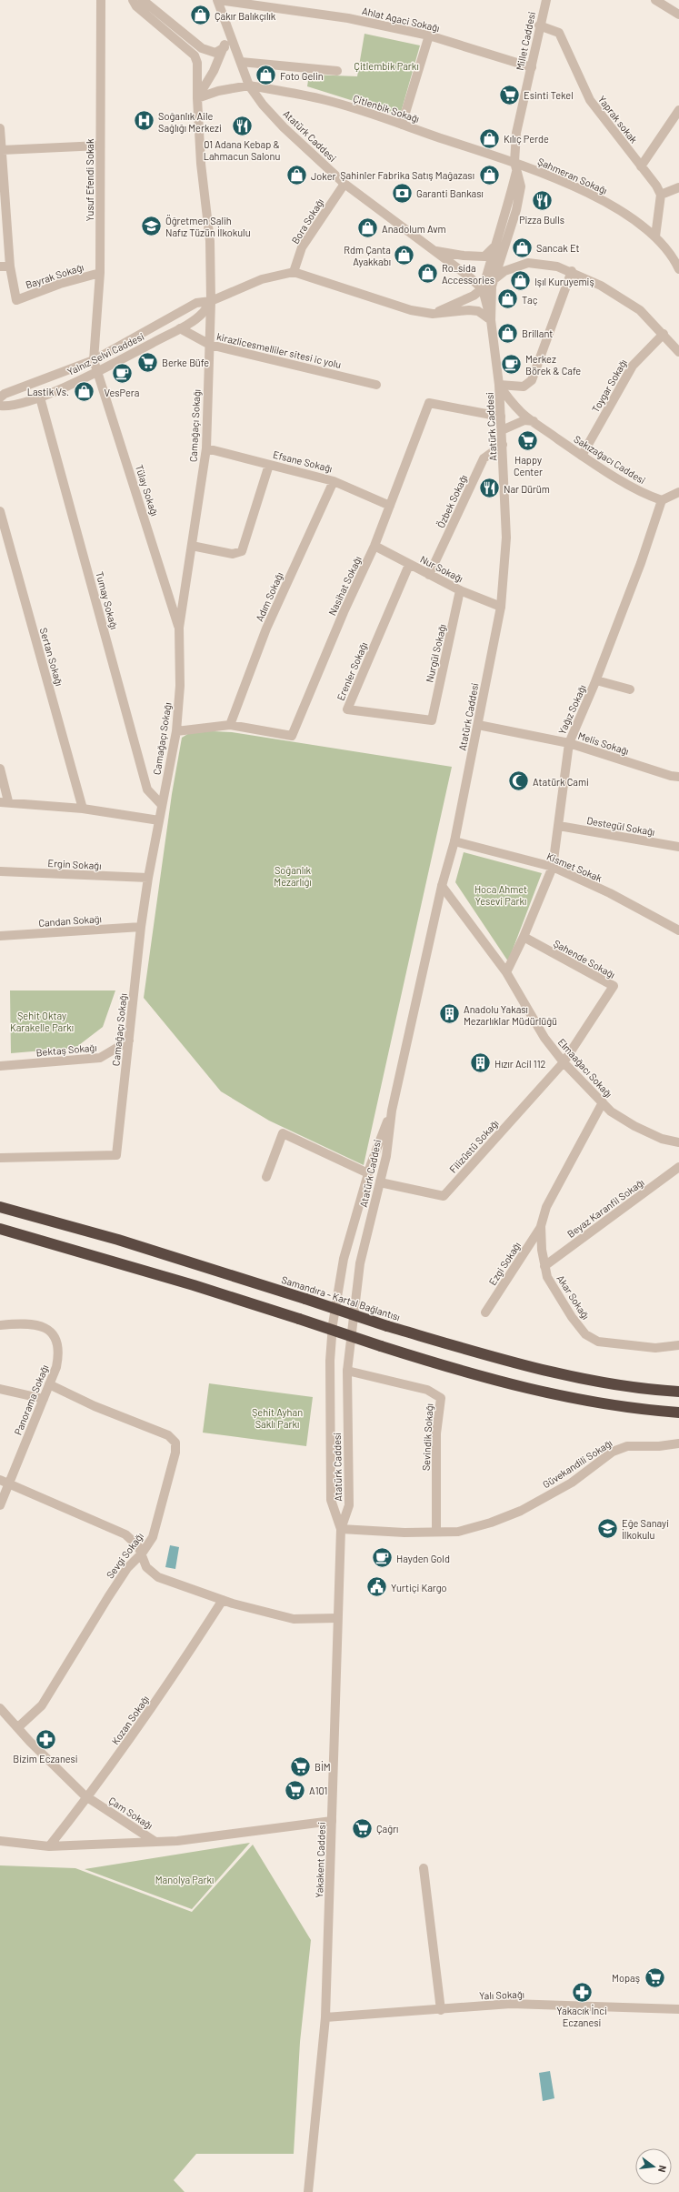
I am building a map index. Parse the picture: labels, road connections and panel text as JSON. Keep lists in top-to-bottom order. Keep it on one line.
{"streets":{"highway":["Samandıra - Kartal Bağlantısı"],"street":["Ahlat Agaci Sokağı","Millet Caddesi","Çitlenbik Sokağı","Yaprak sokak","Atatürk Caddesi","Şahmeran Sokağı","Yusuf Efendi Sokak","Bora Sokağı","Bayrak Sokağı","kirazlicesmelliler sitesi ic yolu","Yalnız Selvi Caddesi","Toygar Sokağı","Camağaçı Sokağı","Sakızağacı Caddesi","Efsane Sokağı","Tülay Sokağı","Özbek Sokağı","Nur Sokağı","Nasihat Sokağı","Adım Sokağı","Tumay Sokağı","Nurgül Sokağı","Sertan Sokağı","Erenler Sokağı","Yağız Sokağı","Melis Sokağı","Destegül Sokağı","Ergin Sokağı","Kismet Sokak","Candan Sokağı","Şahende Sokağı","Bektaş Sokağı","Elmaağacı Sokağı","Filizüstü Sokağı","Beyaz Karanfil Sokağı","Ezgi Sokağı","Akar Sokağı","Panorama Sokağı","Sevindik Sokağı","Güvekandili Sokağı","Sevgi Sokağı","Kozan Sokağı","Çam Sokağı","Yakakent Caddesi","Yalı Sokağı"]},"crossings":[["Ahlat Agaci Sokağı","Millet Caddesi"],["Ahlat Agaci Sokağı","Atatürk Caddesi"],["Millet Caddesi","Çitlenbik Sokağı"],["Millet Caddesi","Yaprak sokak"],["Millet Caddesi","Atatürk Caddesi"],["Millet Caddesi","Şahmeran Sokağı"],["Çitlenbik Sokağı","Atatürk Caddesi"],["Çitlenbik Sokağı","Şahmeran Sokağı"],["Atatürk Caddesi","Bora Sokağı"],["Atatürk Caddesi","Sakızağacı Caddesi"],["Atatürk Caddesi","Özbek Sokağı"],["Atatürk Caddesi","Nur Sokağı"],["Atatürk Caddesi","Nasihat Sokağı"],["Atatürk Caddesi","Melis Sokağı"],["Atatürk Caddesi","Kismet Sokak"],["Atatürk Caddesi","Elmaağacı Sokağı"],["Atatürk Caddesi","Filizüstü Sokağı"],["Atatürk Caddesi","Sevindik Sokağı"],["Atatürk Caddesi","Güvekandili Sokağı"],["Atatürk Caddesi","Yakakent Caddesi"],["Yusuf Efendi Sokak","Bayrak Sokağı"],["Yusuf Efendi Sokak","Yalnız Selvi Caddesi"],["Yusuf Efendi Sokak","Tülay Sokağı"],["Bora Sokağı","Yalnız Selvi Caddesi"],["kirazlicesmelliler sitesi ic yolu","Yalnız Selvi Caddesi"],["kirazlicesmelliler sitesi ic yolu","Camağaçı Sokağı"],["Yalnız Selvi Caddesi","Camağaçı Sokağı"],["Yalnız Selvi Caddesi","Tülay Sokağı"],["Yalnız Selvi Caddesi","Tumay Sokağı"],["Toygar Sokağı","Sakızağacı Caddesi"],["Camağaçı Sokağı","Efsane Sokağı"],["Camağaçı Sokağı","Tülay Sokağı"],["Camağaçı Sokağı","Nasihat Sokağı"],["Camağaçı Sokağı","Tumay Sokağı"],["Camağaçı Sokağı","Ergin Sokağı"],["Camağaçı Sokağı","Candan Sokağı"],["Camağaçı Sokağı","Bektaş Sokağı"],["Sakızağacı Caddesi","Yağız Sokağı"],["Efsane Sokağı","Nasihat Sokağı"],["Efsane Sokağı","Adım Sokağı"],["Özbek Sokağı","Nur Sokağı"],["Nur Sokağı","Nasihat Sokağı"],["Nur Sokağı","Nurgül Sokağı"],["Nur Sokağı","Erenler Sokağı"],["Nasihat Sokağı","Adım Sokağı"],["Nurgül Sokağı","Erenler Sokağı"],["Yağız Sokağı","Melis Sokağı"],["Yağız Sokağı","Destegül Sokağı"],["Yağız Sokağı","Kismet Sokak"],["Yağız Sokağı","Şahende Sokağı"],["Yağız Sokağı","Elmaağacı Sokağı"],["Şahende Sokağı","Elmaağacı Sokağı"],["Şahende Sokağı","Filizüstü Sokağı"],["Elmaağacı Sokağı","Filizüstü Sokağı"],["Elmaağacı Sokağı","Akar Sokağı"],["Beyaz Karanfil Sokağı","Akar Sokağı"],["Ezgi Sokağı","Akar Sokağı"],["Panorama Sokağı","Sevgi Sokağı"],["Sevindik Sokağı","Güvekandili Sokağı"],["Güvekandili Sokağı","Yakakent Caddesi"],["Sevgi Sokağı","Çam Sokağı"],["Kozan Sokağı","Çam Sokağı"],["Çam Sokağı","Yakakent Caddesi"],["Yakakent Caddesi","Yalı Sokağı"]],"parks":["Çitlembik Parkı","Soğanlık Mezarlığı","Hoca Ahmet Yesevi Parkı","Şehit Oktay Karakelle Parkı","Şehit Ayhan Saklı Parkı","Manolya Parkı"],"places":{"shop":["Çakır Balıkçılık","Foto Gelin","Kılıç Perde","Şahinler Fabrika Satış Mağazası","Joker","Anadolum Avm","Sancak Et","Rdm Çanta Ayakkabı","Ro_sida Accessories","Işıl Kuruyemiş","Taç","Brillant","Lastik Vs."],"supermarket":["Esinti Tekel","Berke Büfe","Happy Center","BİM","A101","Çağrı","Mopaş"],"hospital":["Soğanlık Aile Sağlığı Merkezi"],"restaurant":["01 Adana Kebap & Lahmacun Salonu","Pizza Bulls","Nar Dürüm"],"bank":["Garanti Bankası"],"school or university":["Öğretmen Salih Nafız Tüzün İlkokulu","Eğe Sanayi İlkokulu"],"cafe":["Merkez Börek & Cafe","VesPera","Hayden Gold"],"mosque":["Atatürk Cami"],"building":["Anadolu Yakası Mezarlıklar Müdürlüğü","Hızır Acil 112"],"public building":["Yurtiçi Kargo"],"pharmacy":["Bizim Eczanesi","Yakacık İnci Eczanesi"]},"north":"right"}
